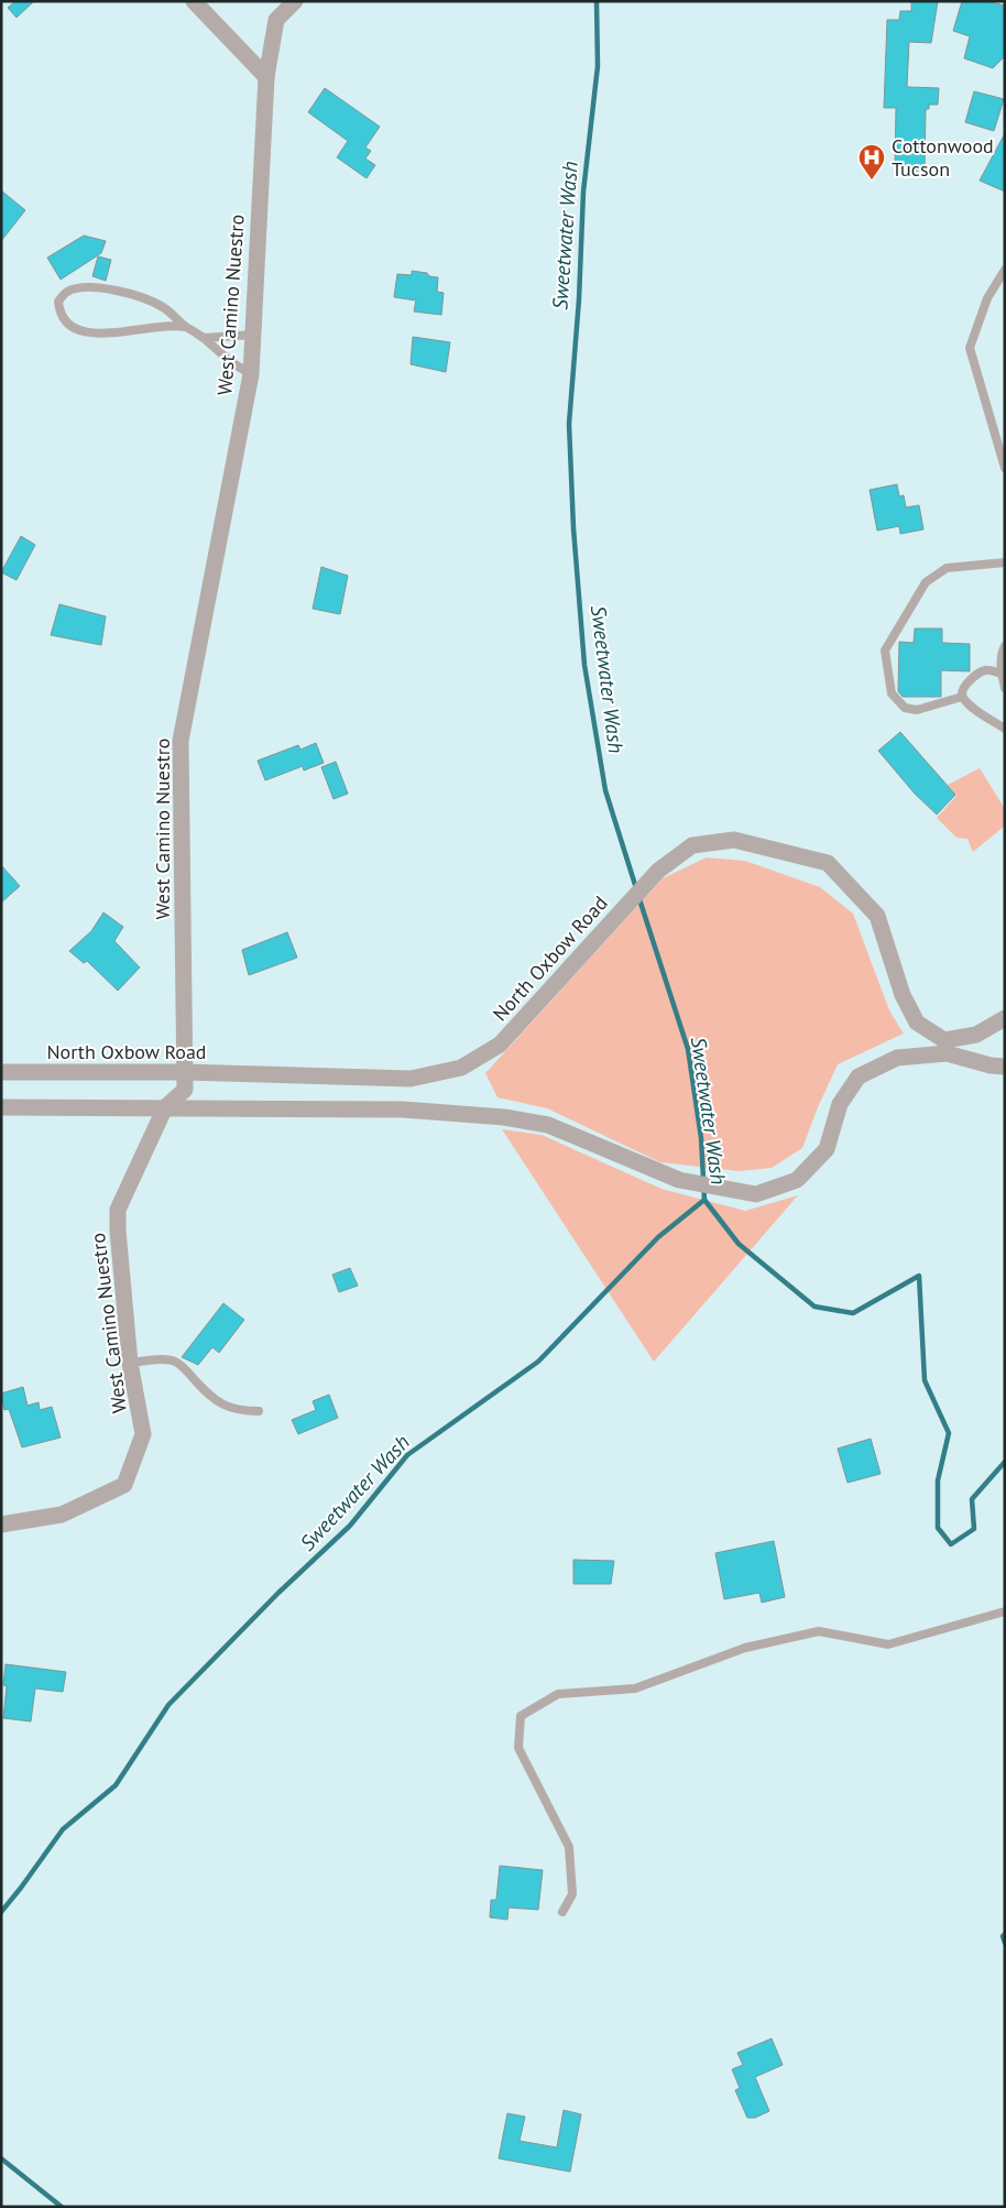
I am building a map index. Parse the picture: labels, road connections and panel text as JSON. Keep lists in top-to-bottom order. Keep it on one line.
{"streets":{"street":["West Camino Nuestro","North Oxbow Road"]},"crossings":[["West Camino Nuestro","North Oxbow Road"]],"water":["Sweetwater Wash"],"places":{"hospital":["Cottonwood Tucson"]}}
